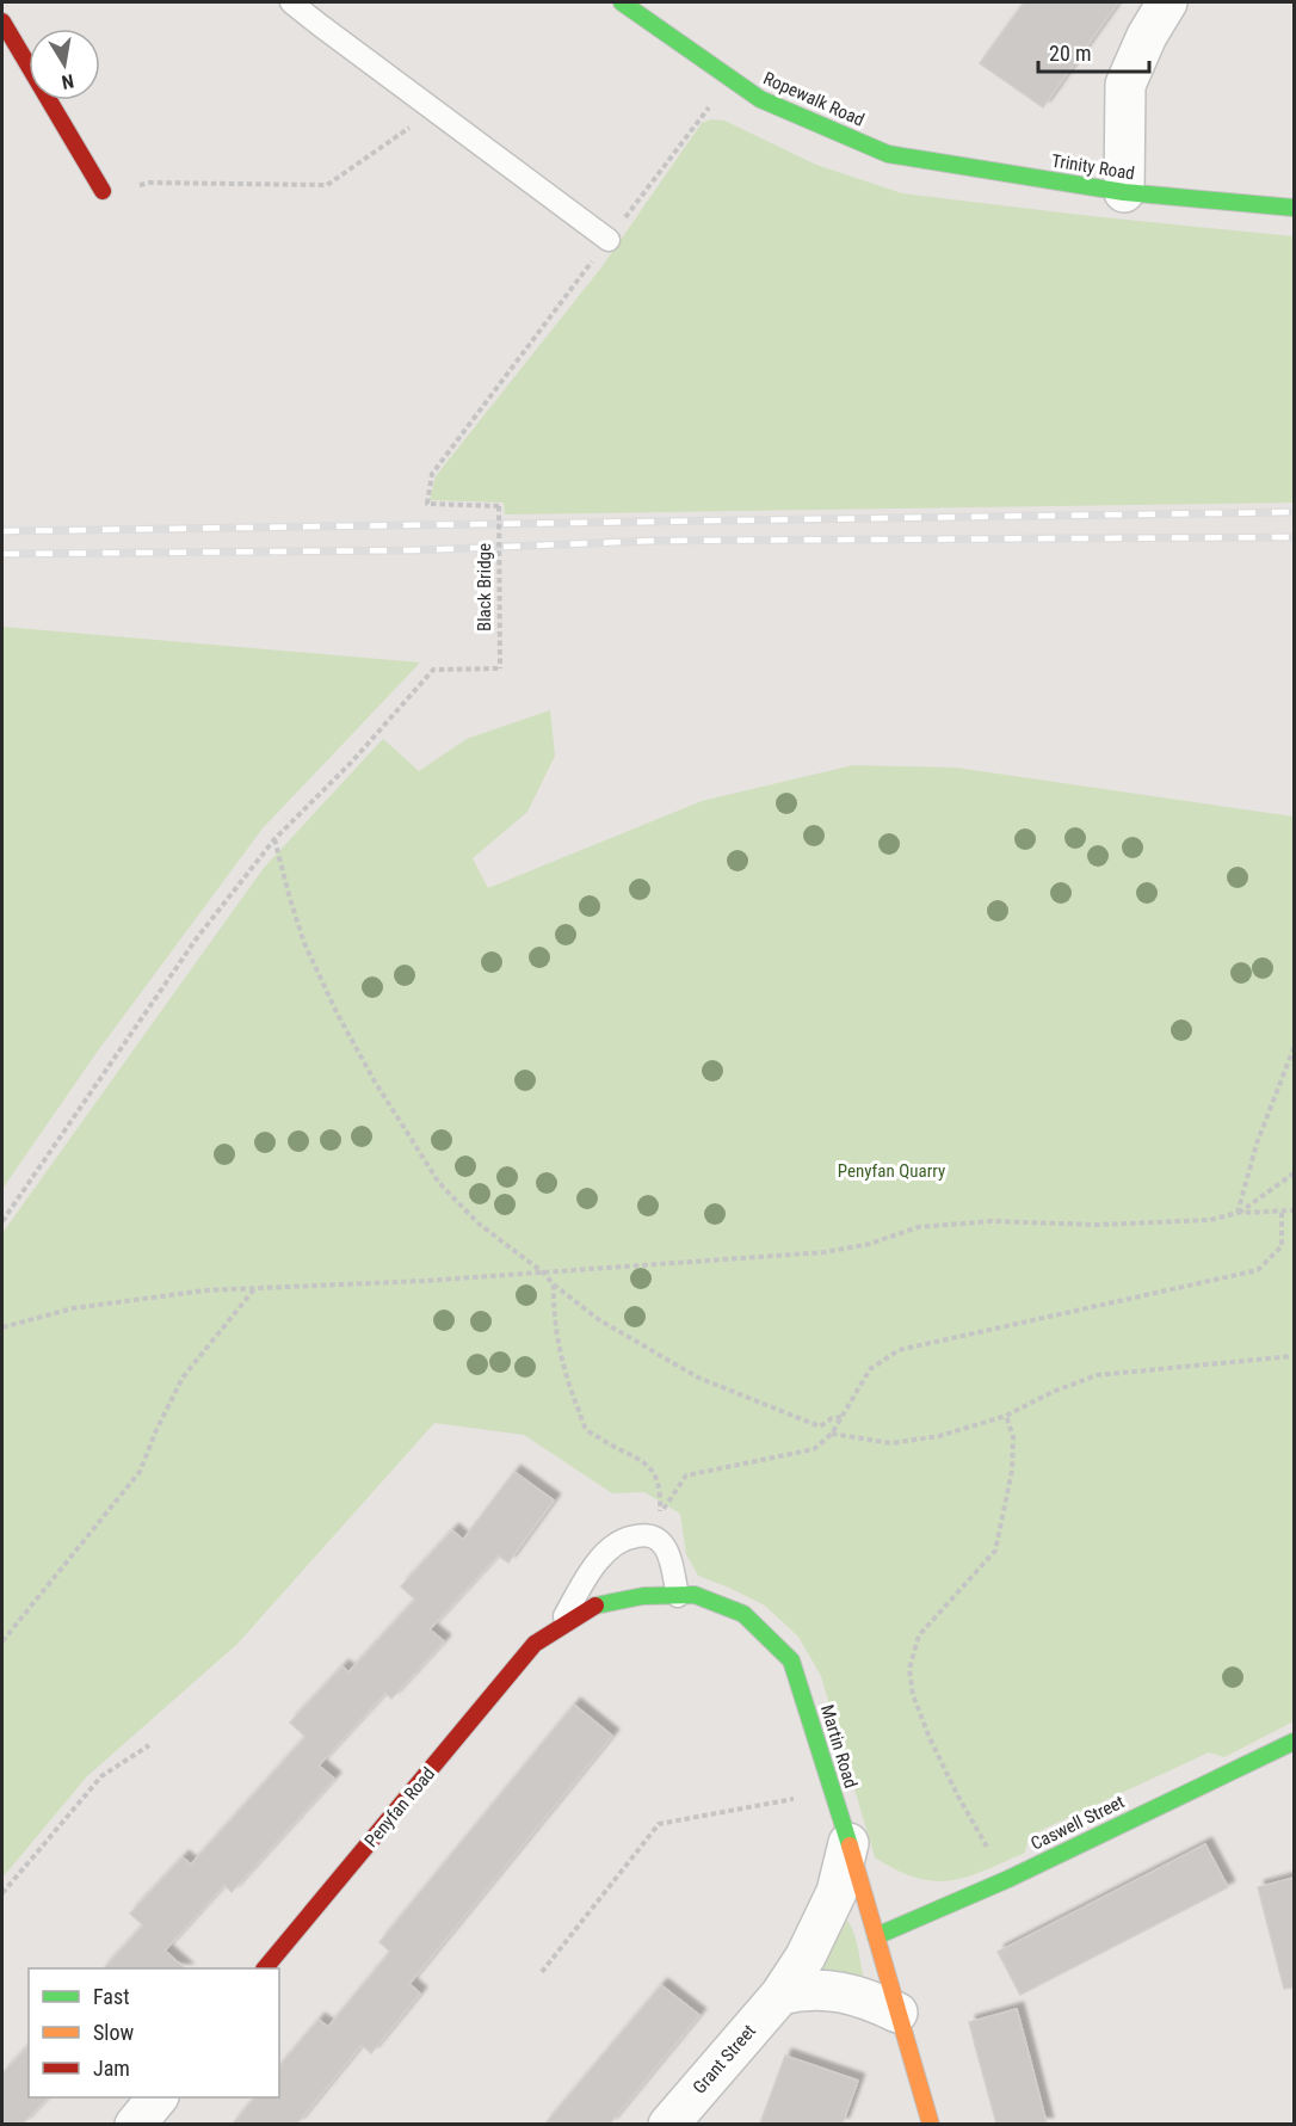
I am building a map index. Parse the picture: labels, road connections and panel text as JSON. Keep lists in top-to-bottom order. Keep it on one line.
{"streets":{"street":["Ropewalk Road","Trinity Road","Martin Road","Penyfan Road","Caswell Street","Grant Street"],"path":["Black Bridge"]},"crossings":[["Ropewalk Road","Trinity Road"],["Martin Road","Penyfan Road"],["Martin Road","Caswell Street"],["Martin Road","Grant Street"]],"parks":["Penyfan Quarry"],"legend":["Fast","Slow","Jam"],"scale_bar":"20 m","north":"bottom"}
